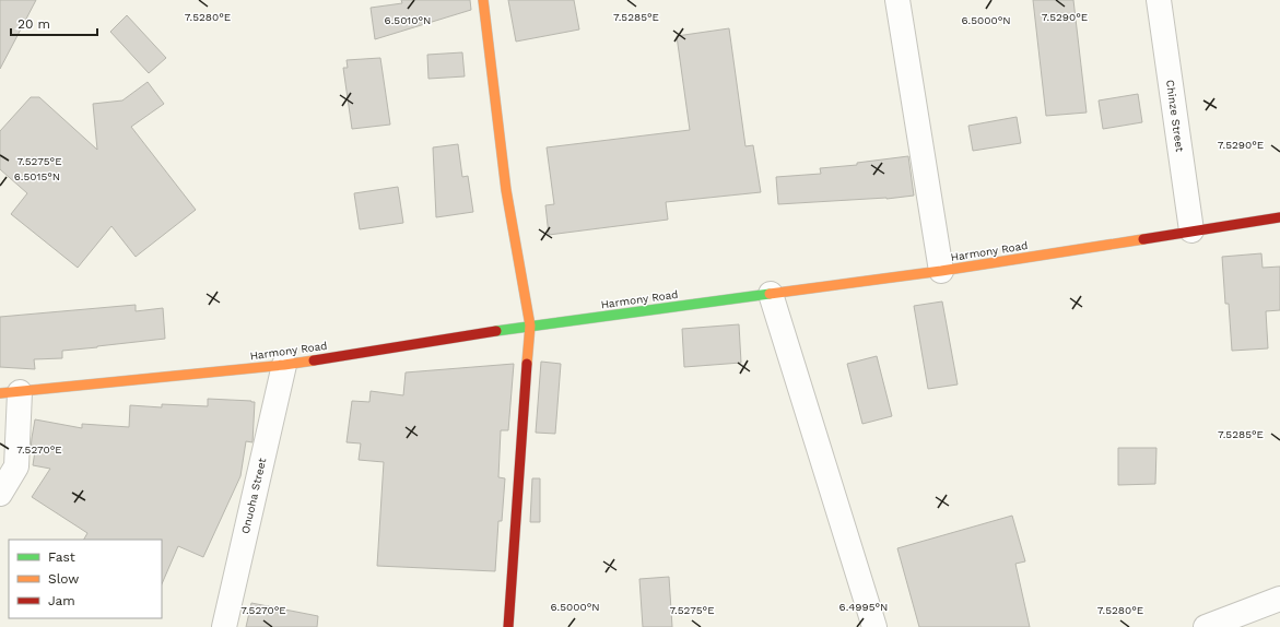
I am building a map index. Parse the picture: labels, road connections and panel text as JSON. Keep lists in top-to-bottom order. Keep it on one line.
{"streets":{"main road":["Harmony Road"],"street":["Chinze Street","Onuoha Street"]},"crossings":[["Chinze Street","Harmony Road"],["Harmony Road","Onuoha Street"]],"legend":["Fast","Slow","Jam"],"scale_bar":"20 m","coordinates":["7.5280°E","7.5285°E","7.5290°E","6.5010°N","6.5000°N","7.5275°E","6.5015°N","7.5270°E","6.4995°N"]}
